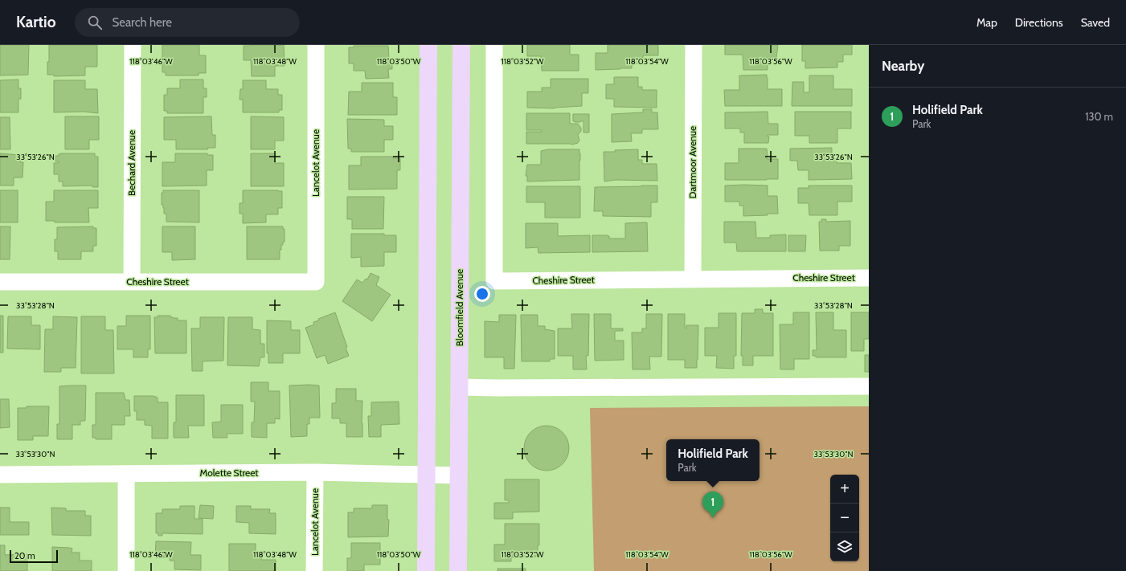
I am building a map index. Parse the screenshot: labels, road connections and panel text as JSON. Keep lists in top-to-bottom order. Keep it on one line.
{"streets":{"main road":["Bloomfield Avenue"],"street":["Dartmoor Avenue","Bechard Avenue","Lancelot Avenue","Cheshire Street","Molette Street"]},"crossings":[["Dartmoor Avenue","Cheshire Street"],["Bechard Avenue","Cheshire Street"],["Lancelot Avenue","Cheshire Street"],["Lancelot Avenue","Molette Street"],["Bloomfield Avenue","Molette Street"]],"scale_bar":"20 m","page":{"header":"Kartio","search":"Search here","nav":["Map","Directions","Saved"],"heading":"Nearby","list":[{"mark":"1","name":"Holifield Park","note":"Park","value":"130 m"}],"popup":["Holifield Park","Park"],"map_buttons":["+","−"],"pins":"1","scale":"20 m"},"coordinates":["118°03'46\"W","118°03'48\"W","118°03'50\"W","118°03'52\"W","118°03'54\"W","118°03'56\"W","33°53'26\"N","33°53'28\"N","33°53'30\"N"]}
